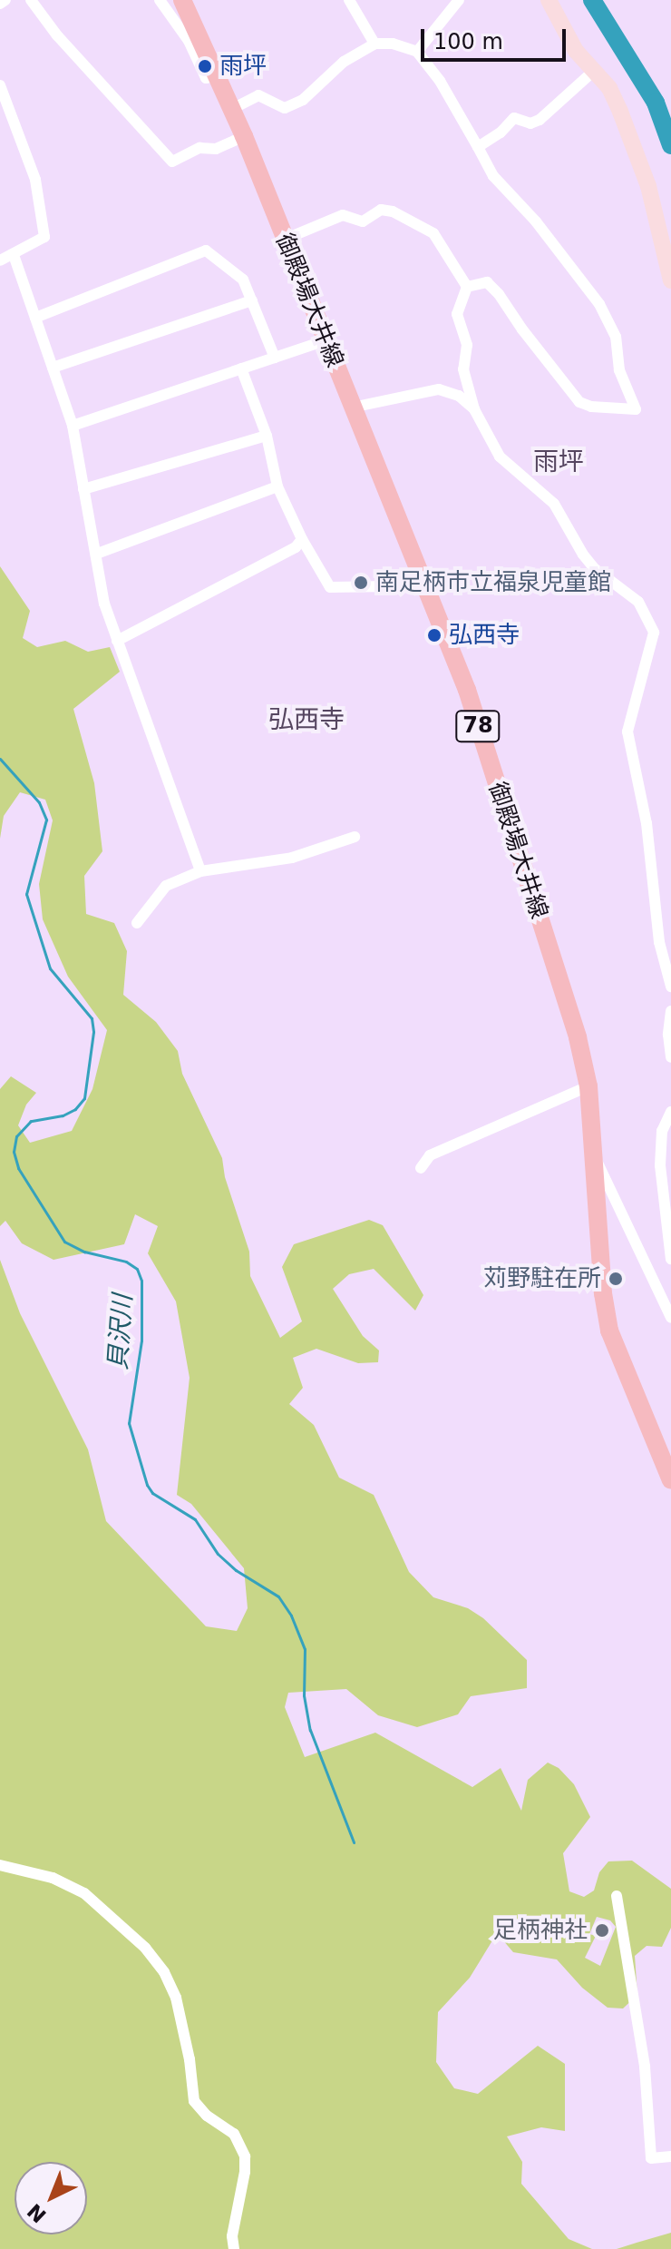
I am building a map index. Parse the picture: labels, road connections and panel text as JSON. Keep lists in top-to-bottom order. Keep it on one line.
{"streets":{"main road":["御殿場大井線","78"]},"districts":["雨坪","弘西寺"],"water":["貝沢川"],"places":["雨坪","南足柄市立福泉児童館","弘西寺","苅野駐在所","足柄神社"],"scale_bar":"100 m","north":"bottom left"}
